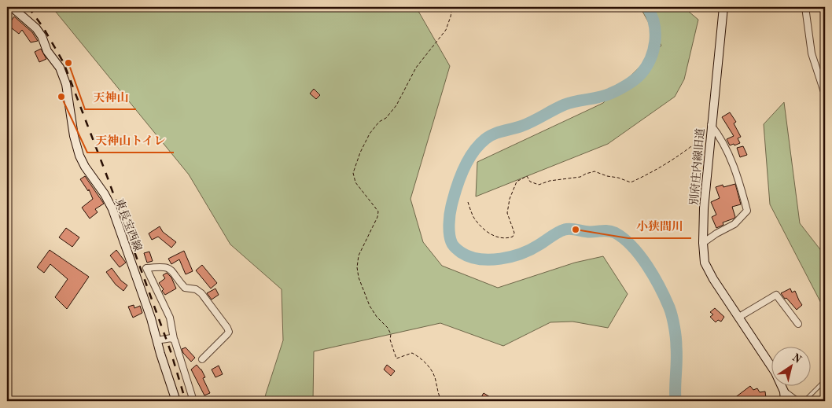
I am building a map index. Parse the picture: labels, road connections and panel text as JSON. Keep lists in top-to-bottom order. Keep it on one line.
{"streets":{"main road":["別府庄内線旧道","東長宝西線"]},"places":["天神山","天神山トイレ","小狭間川"],"north":"top right"}
